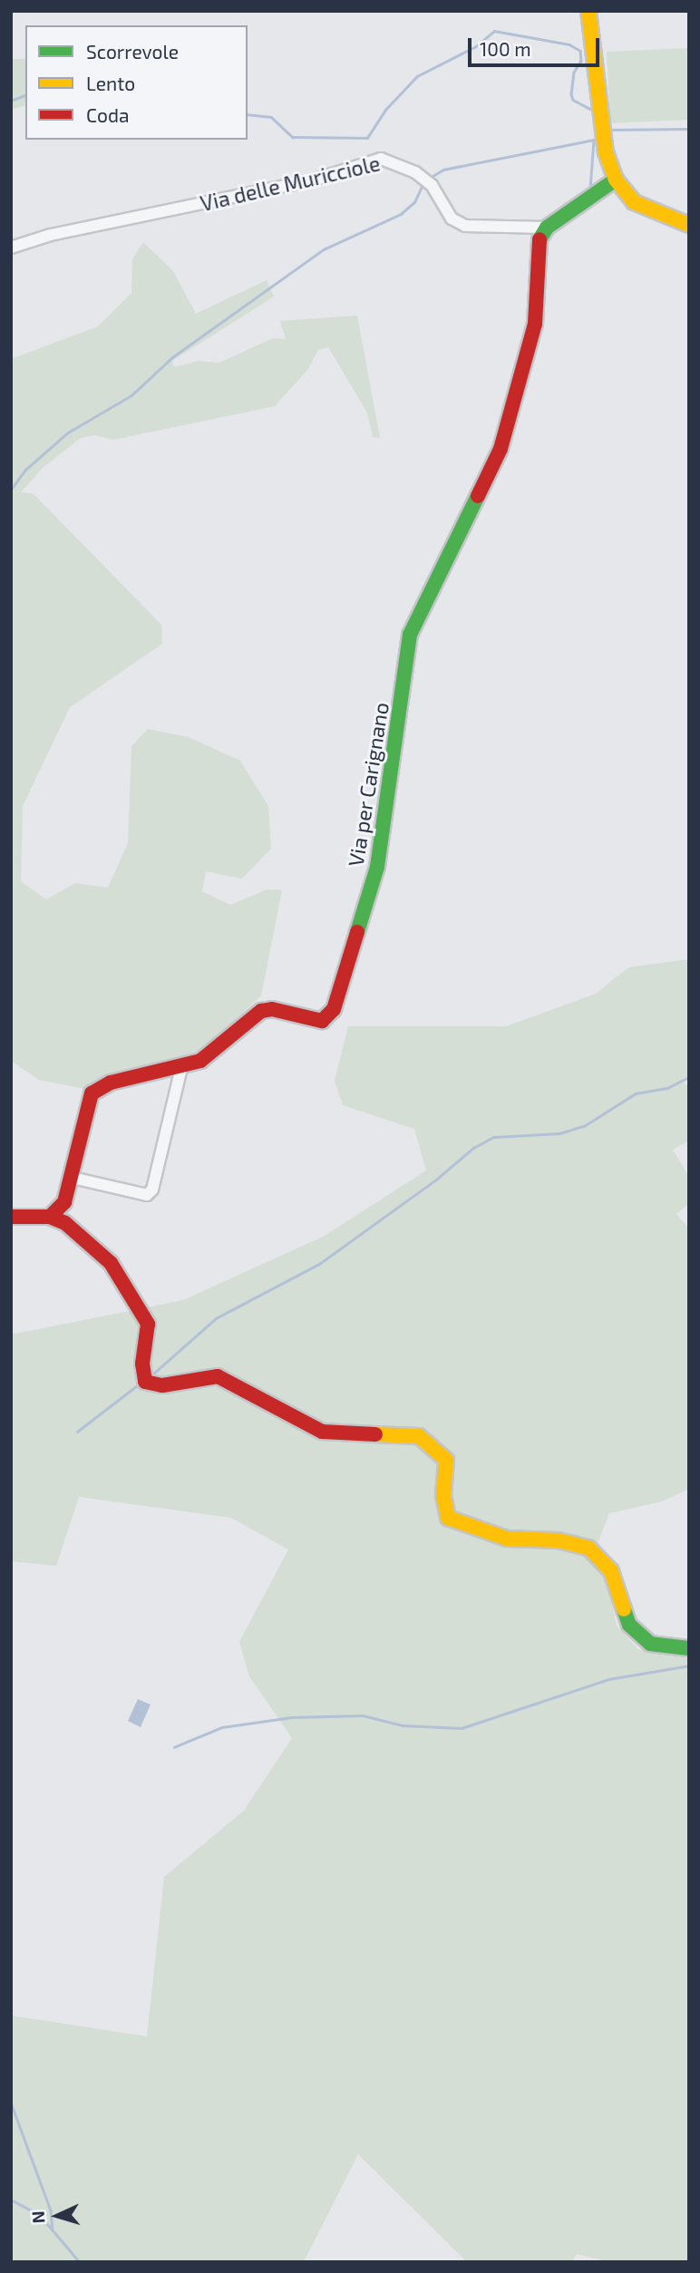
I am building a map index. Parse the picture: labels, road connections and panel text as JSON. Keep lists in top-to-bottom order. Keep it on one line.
{"streets":{"street":["Via delle Muricciole","Via per Carignano"]},"crossings":[["Via delle Muricciole","Via per Carignano"]],"legend":["Scorrevole","Lento","Coda"],"scale_bar":"100 m","north":"left"}
